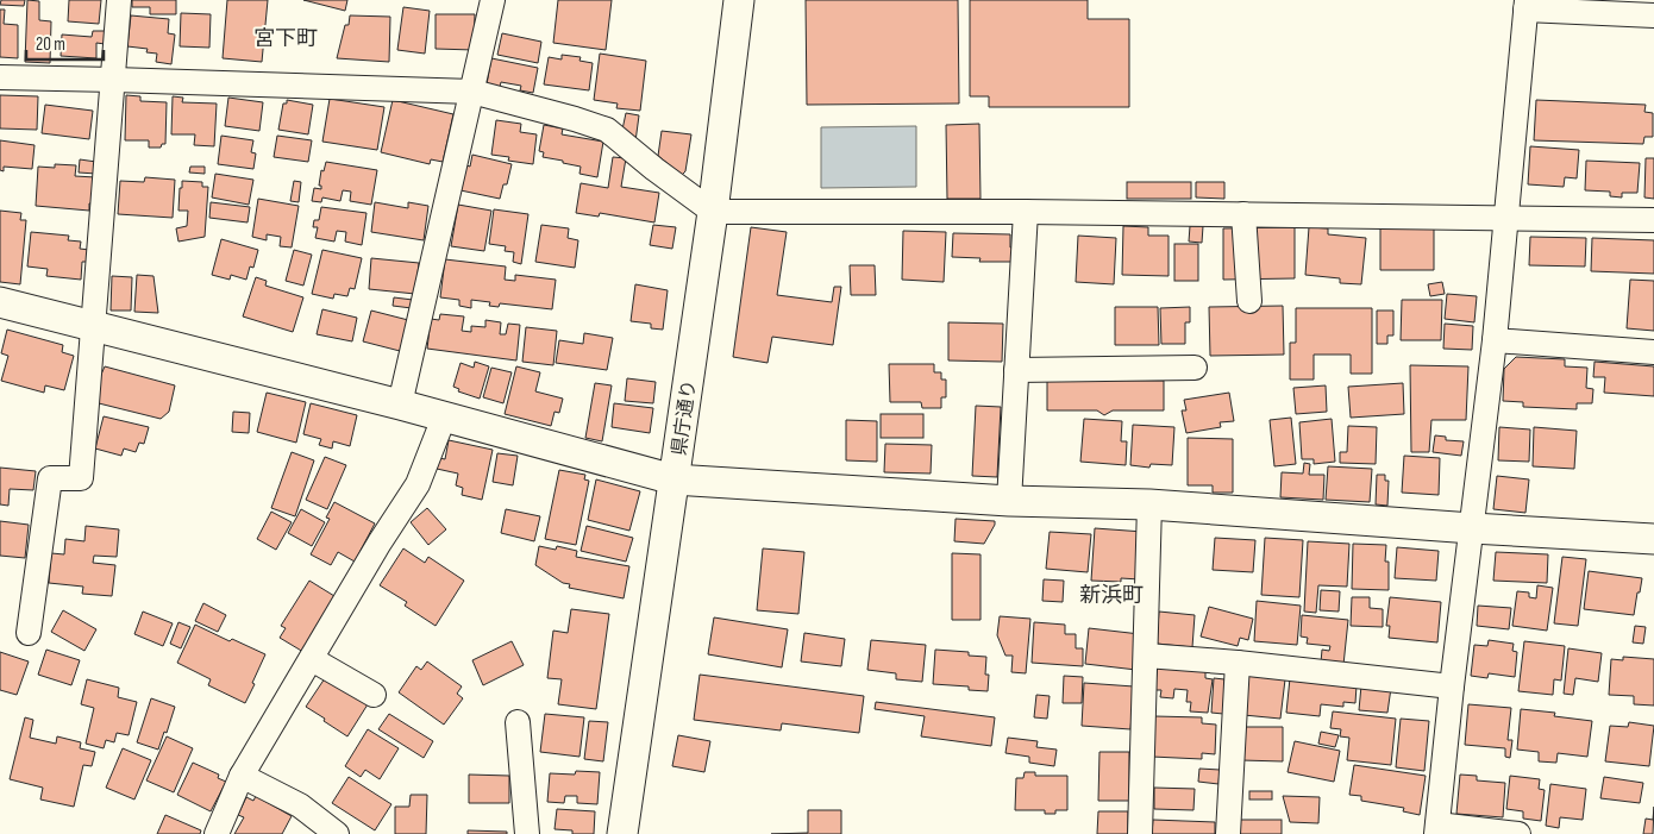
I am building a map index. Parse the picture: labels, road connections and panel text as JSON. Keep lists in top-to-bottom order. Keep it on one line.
{"streets":{"street":["県庁通り"]},"districts":["宮下町","新浜町"],"scale_bar":"20 m"}
